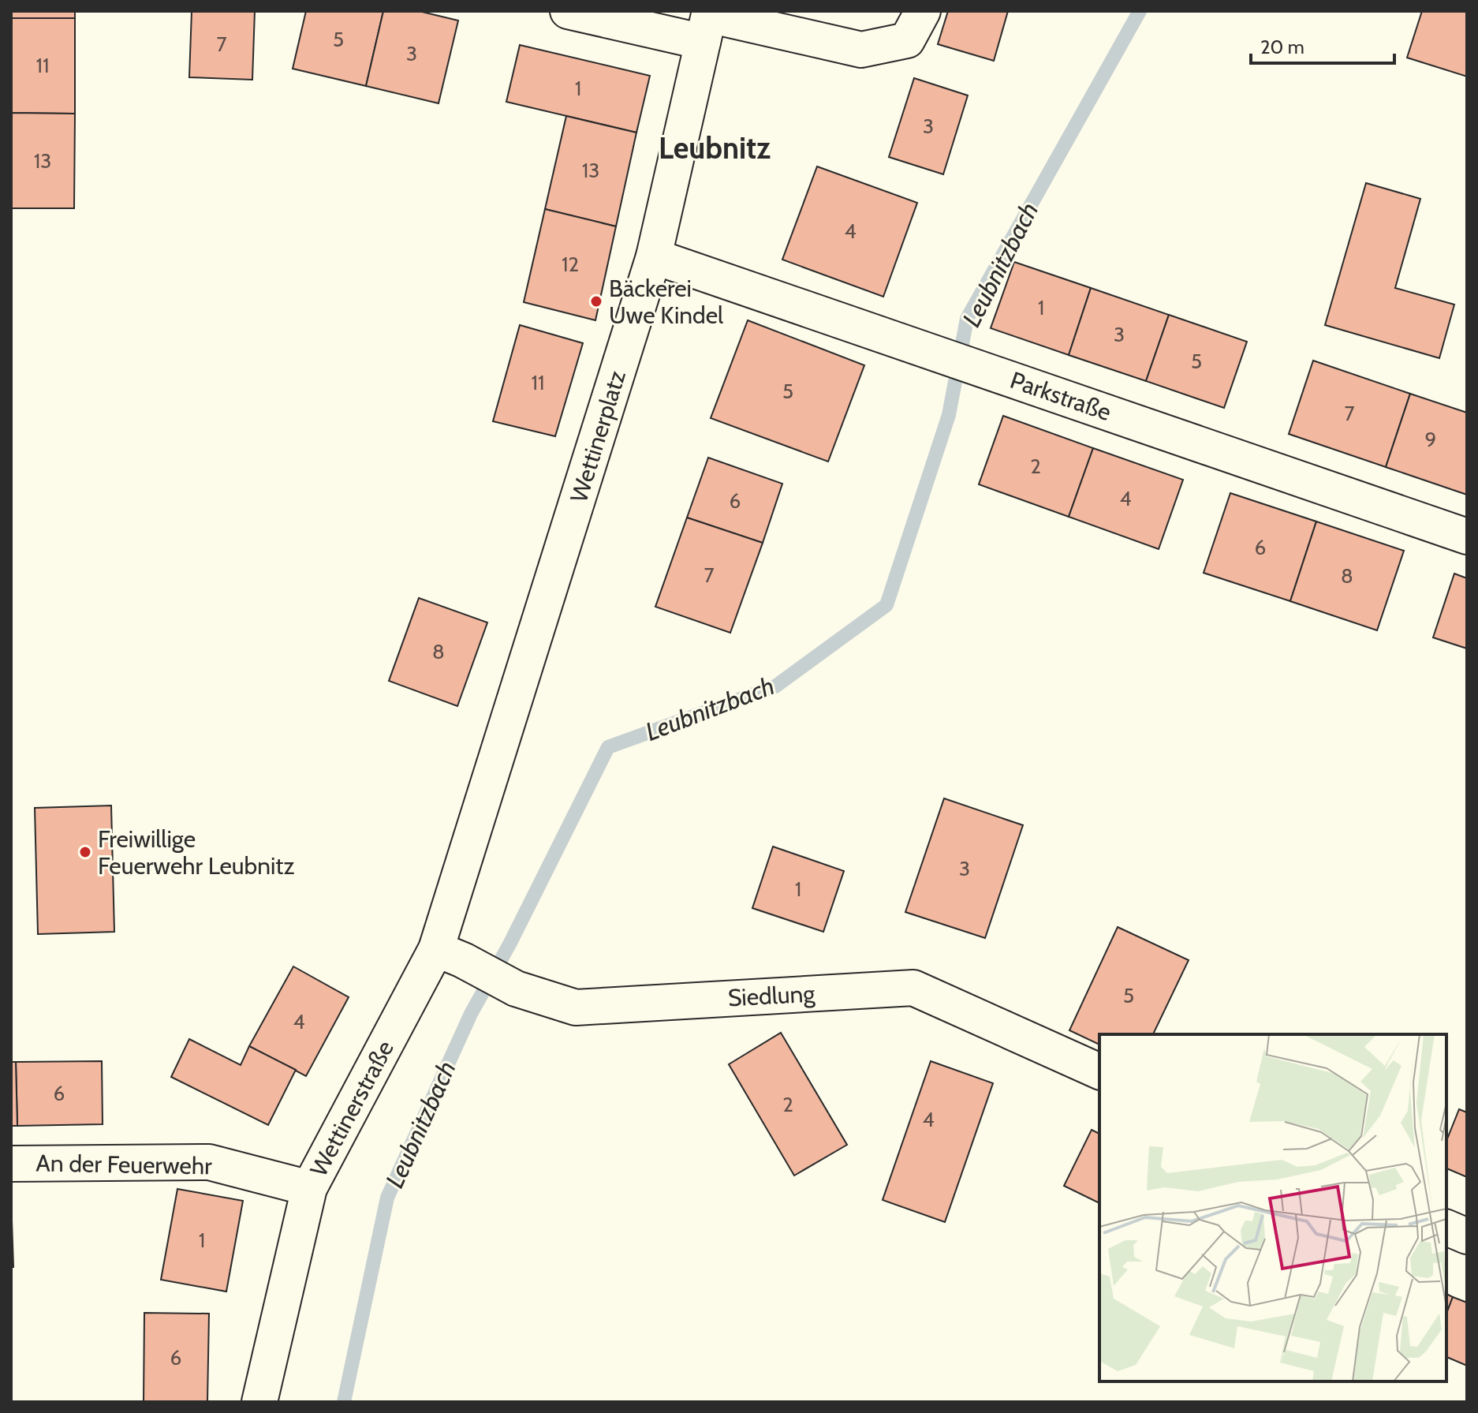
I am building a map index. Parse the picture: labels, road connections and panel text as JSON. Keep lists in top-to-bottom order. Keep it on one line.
{"streets":{"street":["Parkstraße","Wettinerplatz","Siedlung","Wettinerstraße","An der Feuerwehr"]},"crossings":[["Parkstraße","Wettinerplatz"],["Wettinerplatz","Wettinerstraße"],["Siedlung","Wettinerstraße"],["Wettinerstraße","An der Feuerwehr"]],"districts":["Leubnitz"],"water":["Leubnitzbach"],"places":["Bäckerei Uwe Kindel","Freiwillige Feuerwehr Leubnitz"],"house_numbers":["5","7","3","11","1","3","13","13","4","12","1","3","5","11","5","7","9","2","4","6","6","7","8","8","3","1","5","4","6","2","4","1","6"],"scale_bar":"20 m"}
